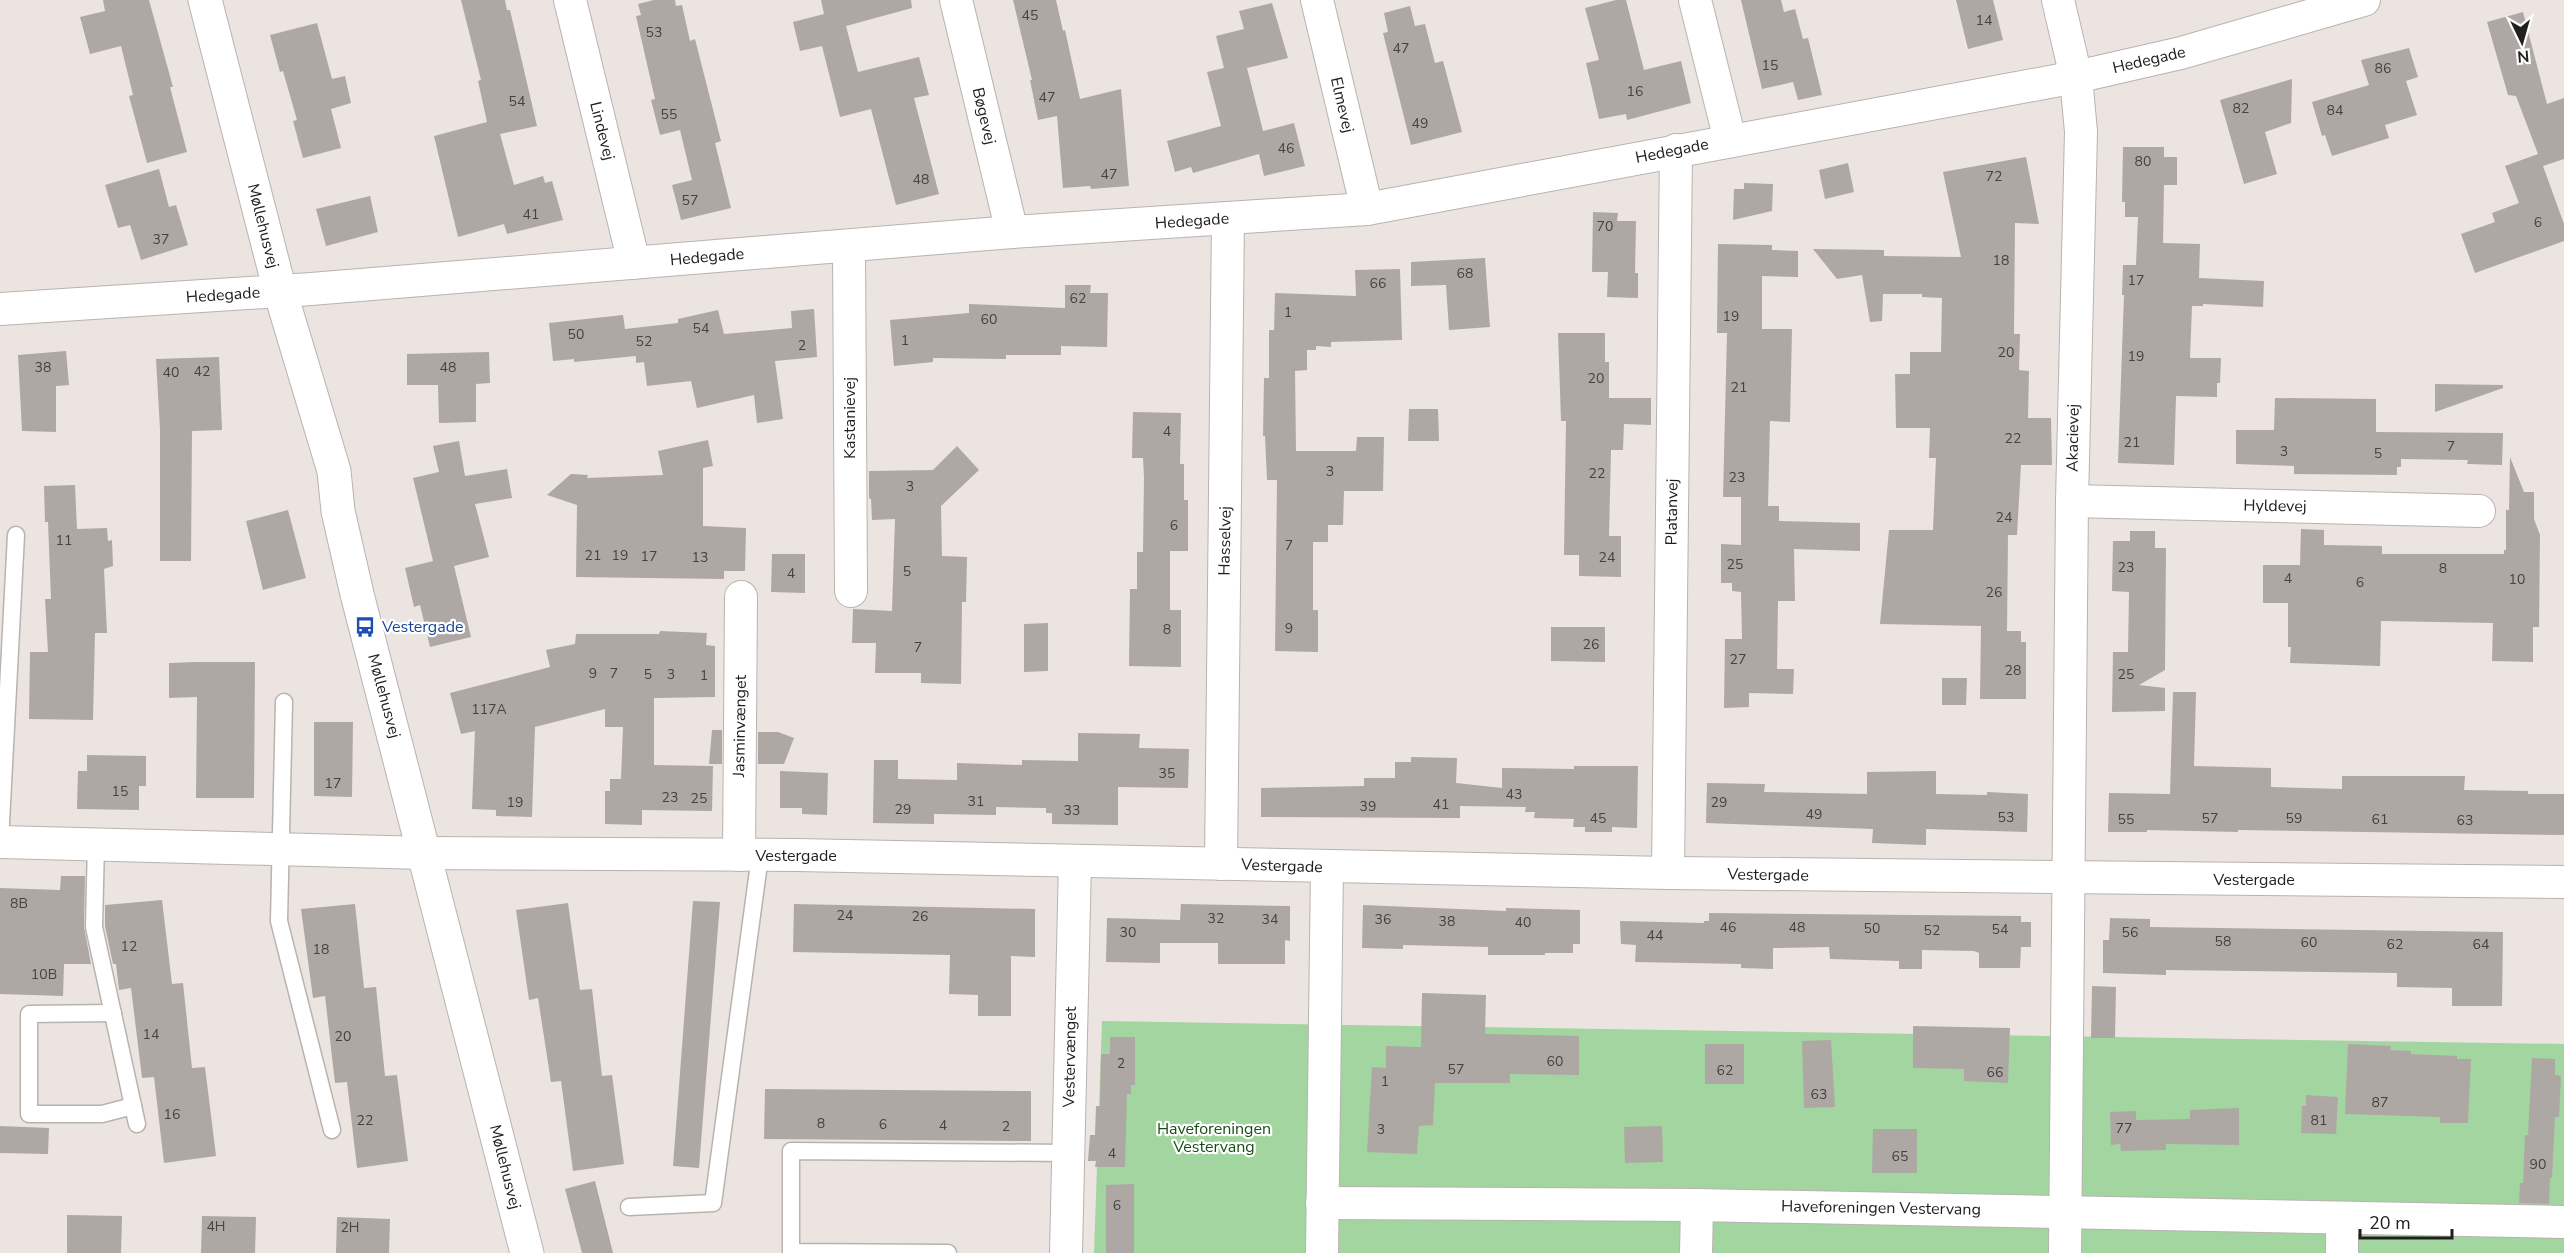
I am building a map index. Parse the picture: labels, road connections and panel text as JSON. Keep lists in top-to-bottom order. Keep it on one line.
{"streets":{"street":["Hedegade","Elmevej","Bøgevej","Lindevej","Møllehusvej","Kastanievej","Akacievej","Hyldevej","Platanvej","Hasselvej","Jasminvænget","Vestergade","Vestervænget","Haveforeningen Vestervang"]},"crossings":[["Hedegade","Elmevej"],["Hedegade","Bøgevej"],["Hedegade","Lindevej"],["Hedegade","Møllehusvej"],["Hedegade","Kastanievej"],["Hedegade","Akacievej"],["Hedegade","Platanvej"],["Hedegade","Hasselvej"],["Møllehusvej","Vestergade"],["Akacievej","Hyldevej"],["Akacievej","Vestergade"],["Platanvej","Vestergade"],["Hasselvej","Vestergade"],["Jasminvænget","Vestergade"],["Vestergade","Vestervænget"]],"parks":["Haveforeningen Vestervang"],"places":{"bus stop":["Vestergade"]},"house_numbers":["45","14","53","47","15","86","16","47","54","82","84","55","49","46","80","47","72","48","57","41","6","70","37","18","68","17","66","62","1","19","60","54","50","1","52","2","20","19","38","48","42","40","20","21","4","22","21","7","3","5","3","22","23","3","24","6","11","7","21","19","17","13","24","25","23","8","5","4","4","10","6","26","9","8","26","7","27","28","9","7","5","3","25","1","117A","35","17","15","43","23","25","31","19","29","41","39","29","33","49","53","45","57","59","55","61","63","8B","24","26","32","34","36","38","40","46","48","50","54","52","30","56","44","58","60","62","64","12","18","10B","14","20","60","2","57","62","66","1","63","87","16","22","81","8","6","4","2","77","3","4","65","90","6","4H","2H"],"scale_bar":"20 m","north":"bottom"}
